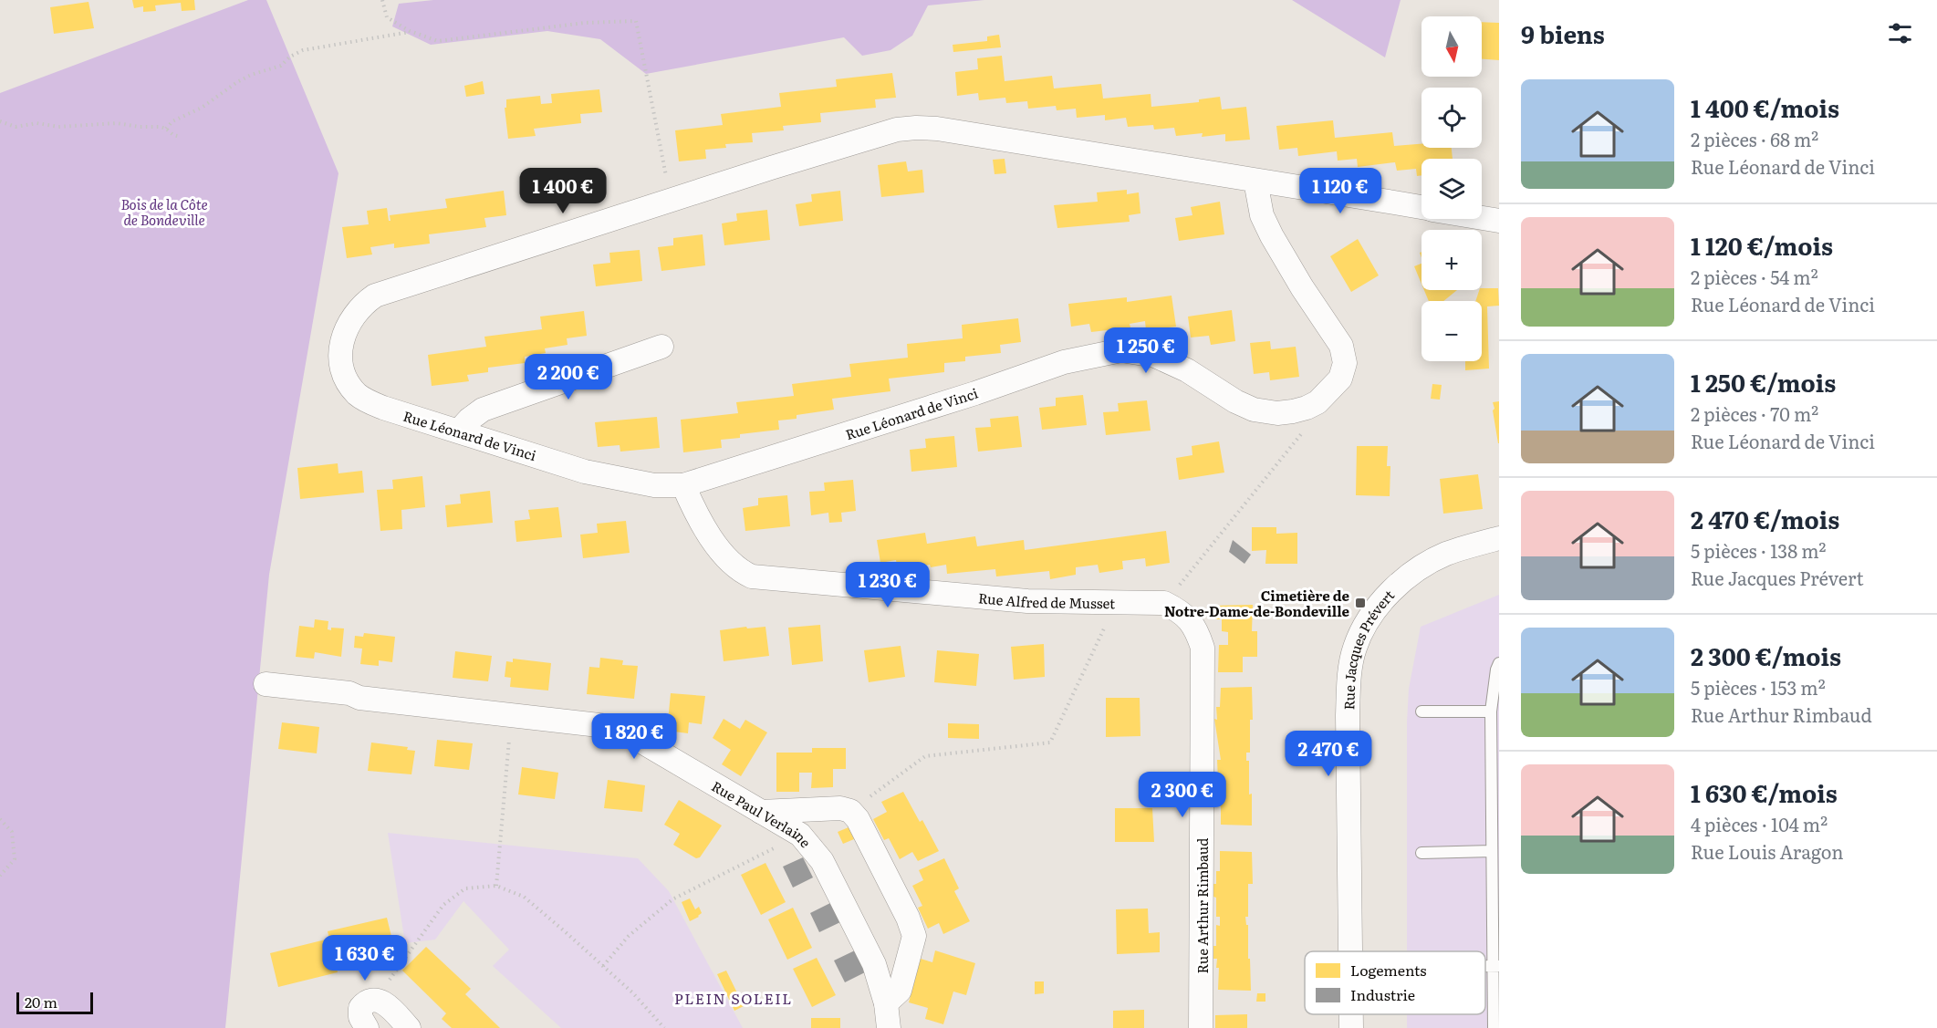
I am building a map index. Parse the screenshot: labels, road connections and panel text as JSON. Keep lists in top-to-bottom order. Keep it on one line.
{"streets":{"street":["Rue Léonard de Vinci","Rue Alfred de Musset","Rue Jacques Prévert","Rue Paul Verlaine","Rue Arthur Rimbaud"]},"crossings":[["Rue Léonard de Vinci","Rue Alfred de Musset"],["Rue Alfred de Musset","Rue Arthur Rimbaud"]],"districts":["PLEIN SOLEIL"],"parks":["Bois de la Côte de Bondeville"],"places":{"transit":["Cimetière de Notre-Dame-de-Bondeville"]},"legend":["Logements","Industrie"],"scale_bar":"20 m","north":"bottom","page":{"heading":"9 biens","map_buttons":["+","−"],"list":[{"name":"1 400 €/mois","note":"2 pièces · 68 m² · Rue Léonard de Vinci"},{"name":"1 120 €/mois","note":"2 pièces · 54 m² · Rue Léonard de Vinci"},{"name":"1 250 €/mois","note":"2 pièces · 70 m² · Rue Léonard de Vinci"},{"name":"2 470 €/mois","note":"5 pièces · 138 m² · Rue Jacques Prévert"},{"name":"2 300 €/mois","note":"5 pièces · 153 m² · Rue Arthur Rimbaud"},{"name":"1 630 €/mois","note":"4 pièces · 104 m² · Rue Louis Aragon"}],"price":["1 400 €","1 120 €","1 250 €","2 200 €","1 230 €","1 820 €","2 470 €","2 300 €","1 630 €"],"scale":"20 m"}}
